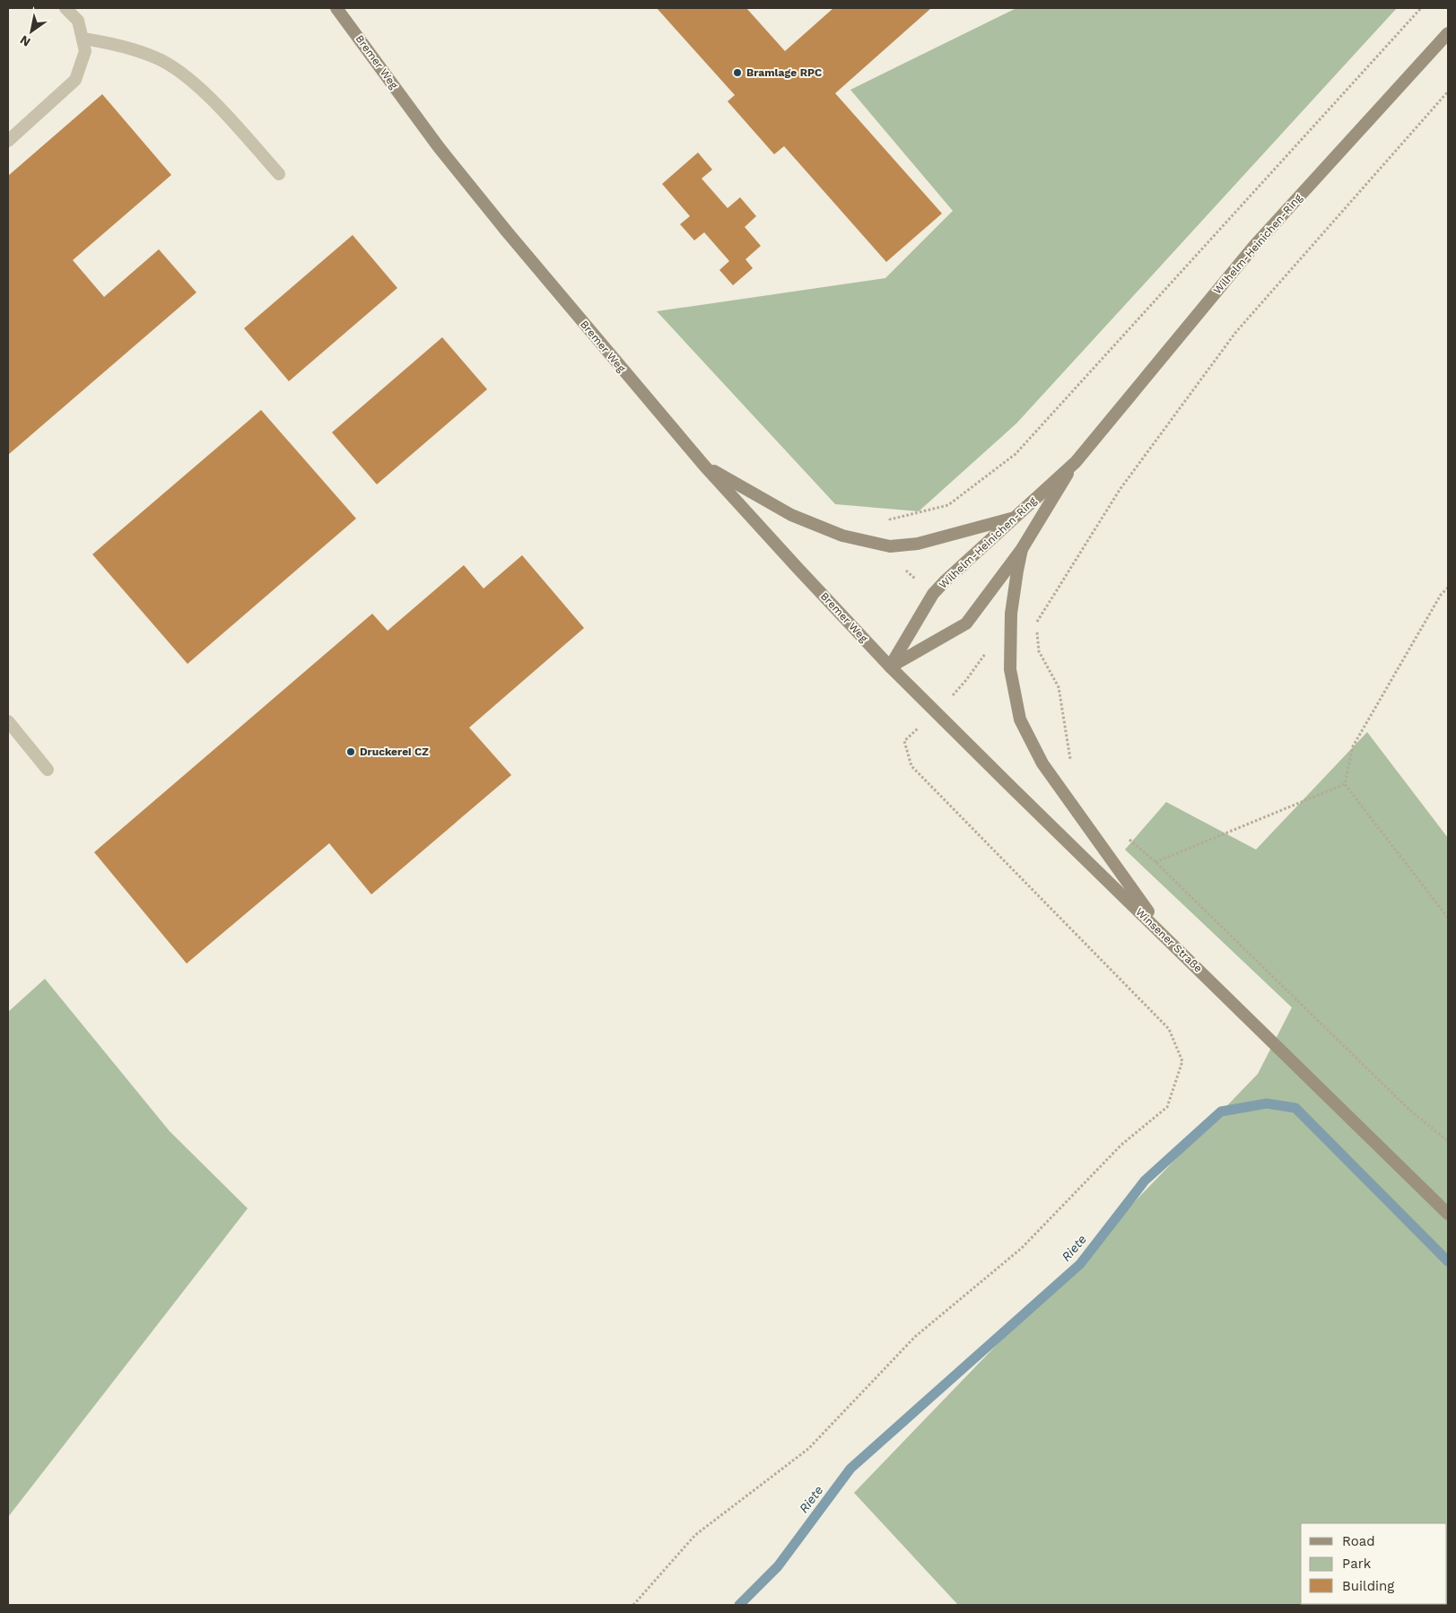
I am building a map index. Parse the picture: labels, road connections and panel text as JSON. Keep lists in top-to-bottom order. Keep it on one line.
{"streets":{"main road":["Bremer Weg","Wilhelm-Heinichen-Ring","Winsener Straße"]},"crossings":[["Bremer Weg","Wilhelm-Heinichen-Ring"],["Bremer Weg","Winsener Straße"],["Wilhelm-Heinichen-Ring","Winsener Straße"]],"water":["Riete"],"places":["Bramlage RPC","Druckerei CZ"],"legend":["Road","Park","Building"],"north":"bottom left"}
